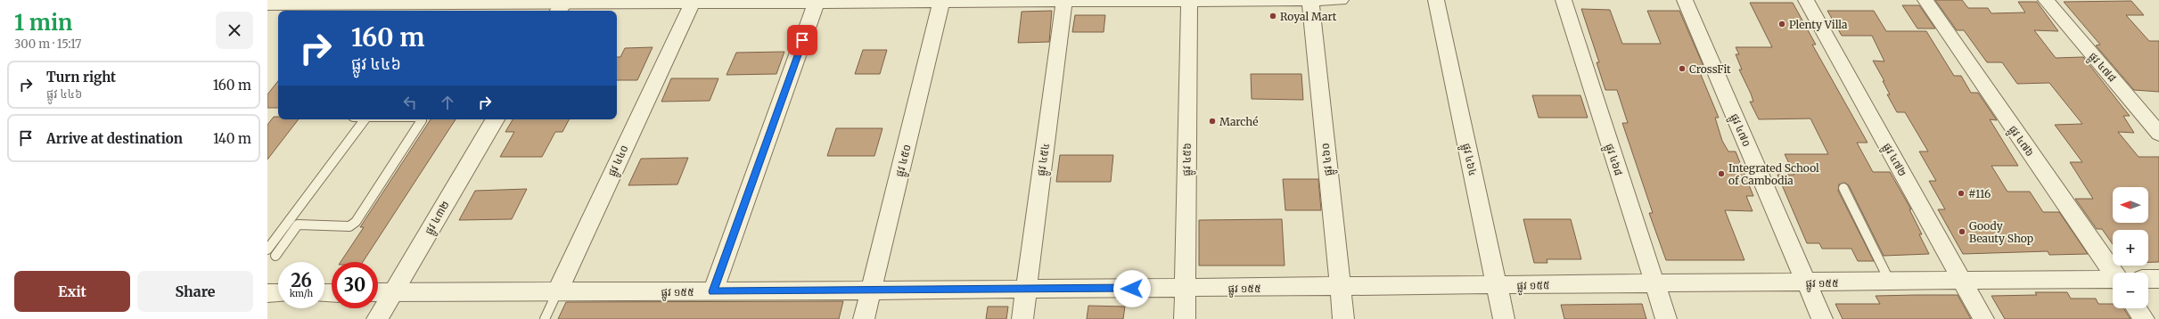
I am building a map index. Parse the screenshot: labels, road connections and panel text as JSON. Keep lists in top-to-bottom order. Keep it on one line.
{"streets":{"street":["ផ្លូវ ៤៧៨","ផ្លូវ ៤៧០","ផ្លូវ ៤៧៦","ផ្លូវ ៤៥៤","ផ្លូវ ៤៥៦","ផ្លូវ ៤៦០","ផ្លូវ ៤៦៤","ផ្លូវ ៤៦៨","ផ្លូវ ៤៧២","ផ្លូវ ៤៤០","ផ្លូវ ៤៥០","ផ្លូវ ៤៣២","ផ្លូវ ១៥៥"]},"crossings":[["ផ្លូវ ៤៧០","ផ្លូវ ១៥៥"],["ផ្លូវ ៤៥៤","ផ្លូវ ១៥៥"],["ផ្លូវ ៤៥៦","ផ្លូវ ១៥៥"],["ផ្លូវ ៤៦០","ផ្លូវ ១៥៥"],["ផ្លូវ ៤៦៤","ផ្លូវ ១៥៥"],["ផ្លូវ ៤៦៨","ផ្លូវ ១៥៥"],["ផ្លូវ ៤៧២","ផ្លូវ ១៥៥"],["ផ្លូវ ៤៤០","ផ្លូវ ១៥៥"],["ផ្លូវ ៤៥០","ផ្លូវ ១៥៥"],["ផ្លូវ ៤៣២","ផ្លូវ ១៥៥"]],"places":["Royal Mart","Plenty Villa","CrossFit","Marché","Integrated School of Cambodia","#116","Goody Beauty Shop"],"north":"left","page":{"heading":["1 min","300 m · 15:17"],"turn":["160 m","ផ្លូវ ៤៤៦"],"list":[{"name":"Turn right","note":"ផ្លូវ ៤៤៦","value":"160 m"},{"name":"Arrive at destination","value":"140 m"}],"map_buttons":["+","−"],"speed":"26 km/h","limit":"30","buttons":["Exit","Share"]}}
